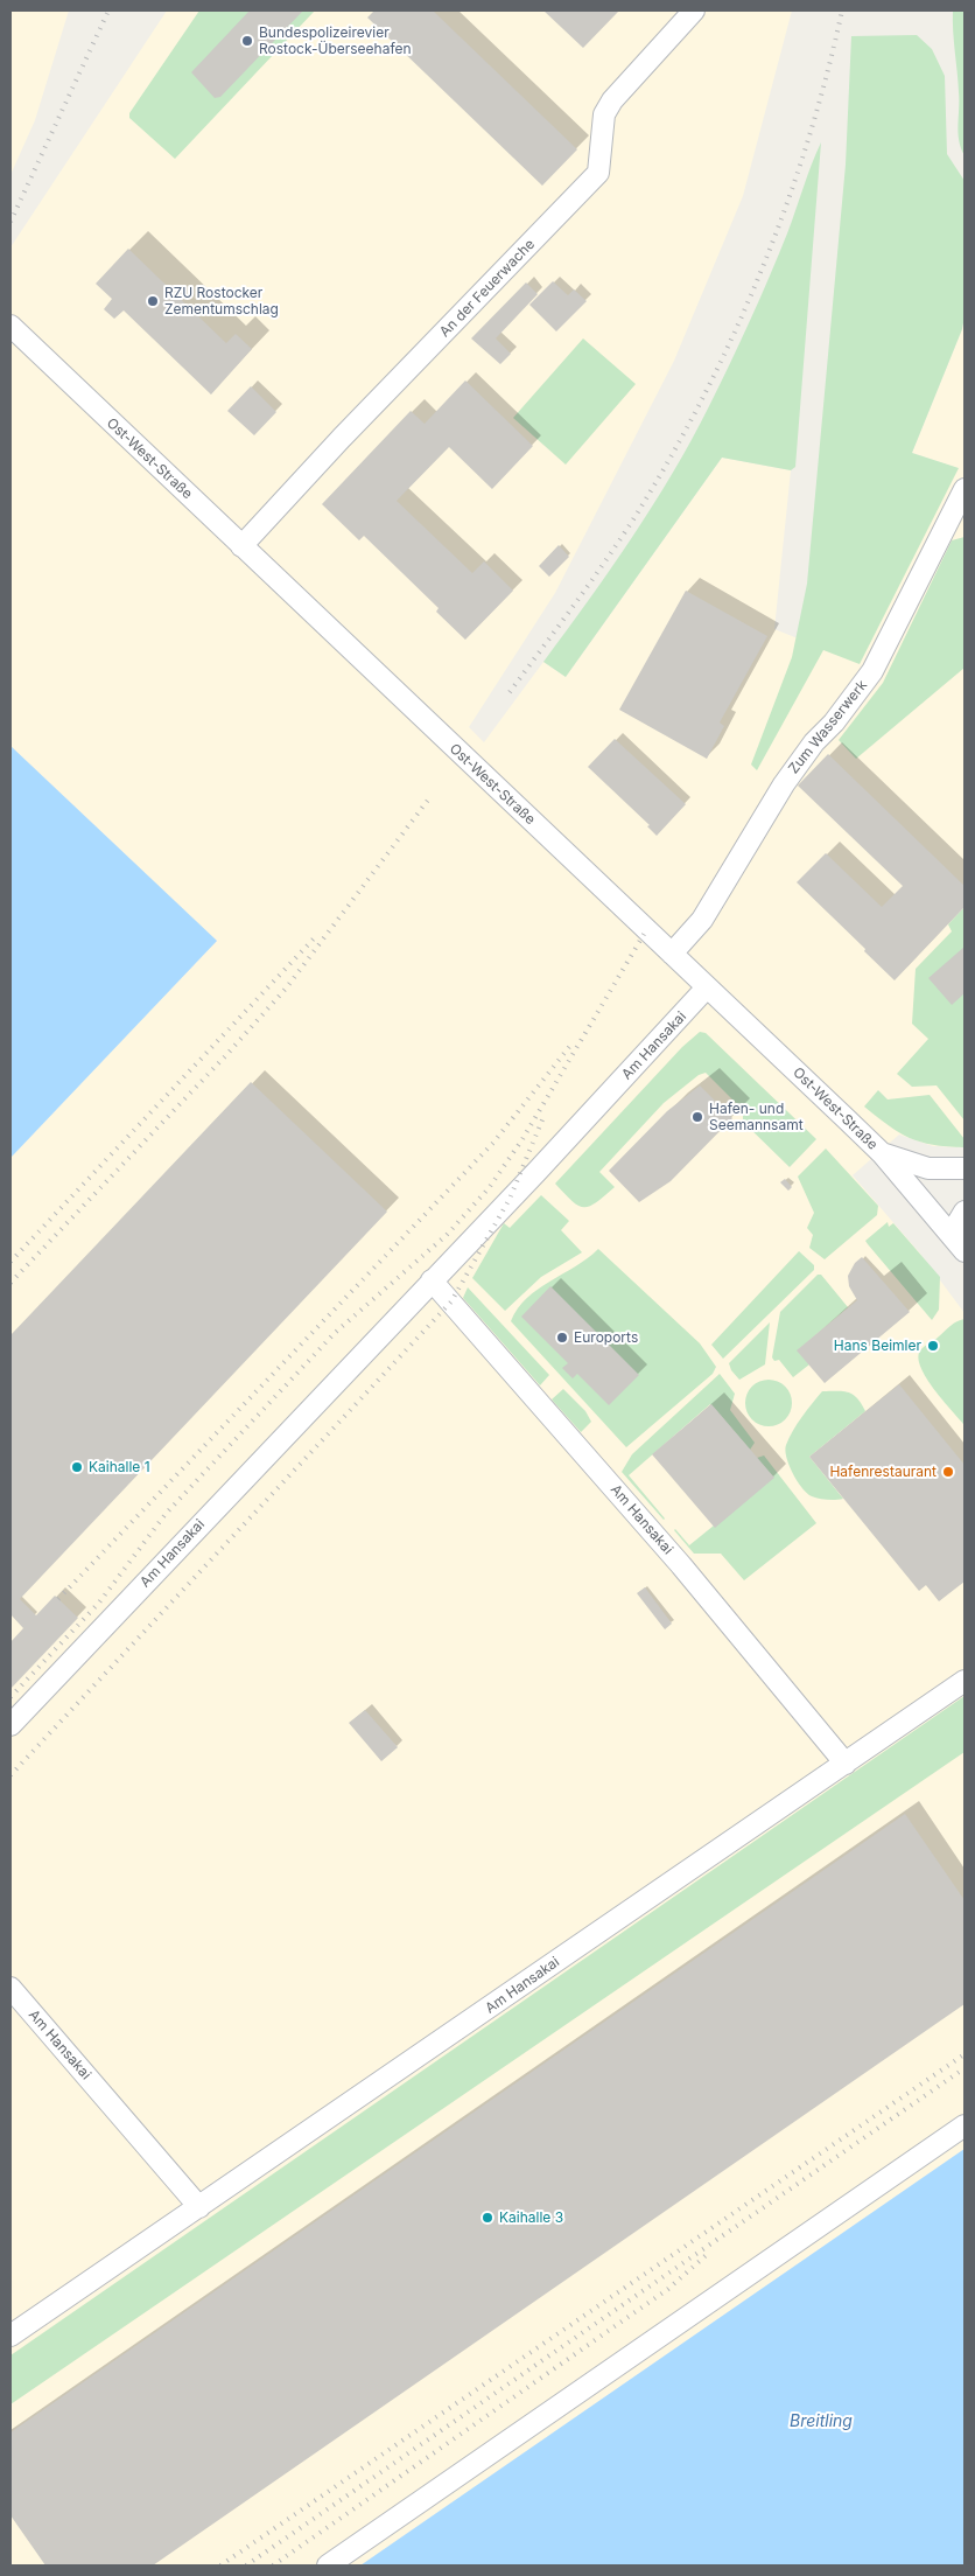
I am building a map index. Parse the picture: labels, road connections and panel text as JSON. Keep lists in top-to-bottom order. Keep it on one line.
{"streets":{"street":["An der Feuerwache","Ost-West-Straße","Zum Wasserwerk","Am Hansakai"]},"crossings":[["An der Feuerwache","Ost-West-Straße"],["Ost-West-Straße","Zum Wasserwerk"],["Ost-West-Straße","Am Hansakai"]],"water":["Breitling"],"places":["Bundespolizeirevier Rostock-Überseehafen","RZU Rostocker Zementumschlag","Hafen- und Seemannsamt","Euroports","Hans Beimler","Kaihalle 1","Hafenrestaurant","Kaihalle 3"]}
